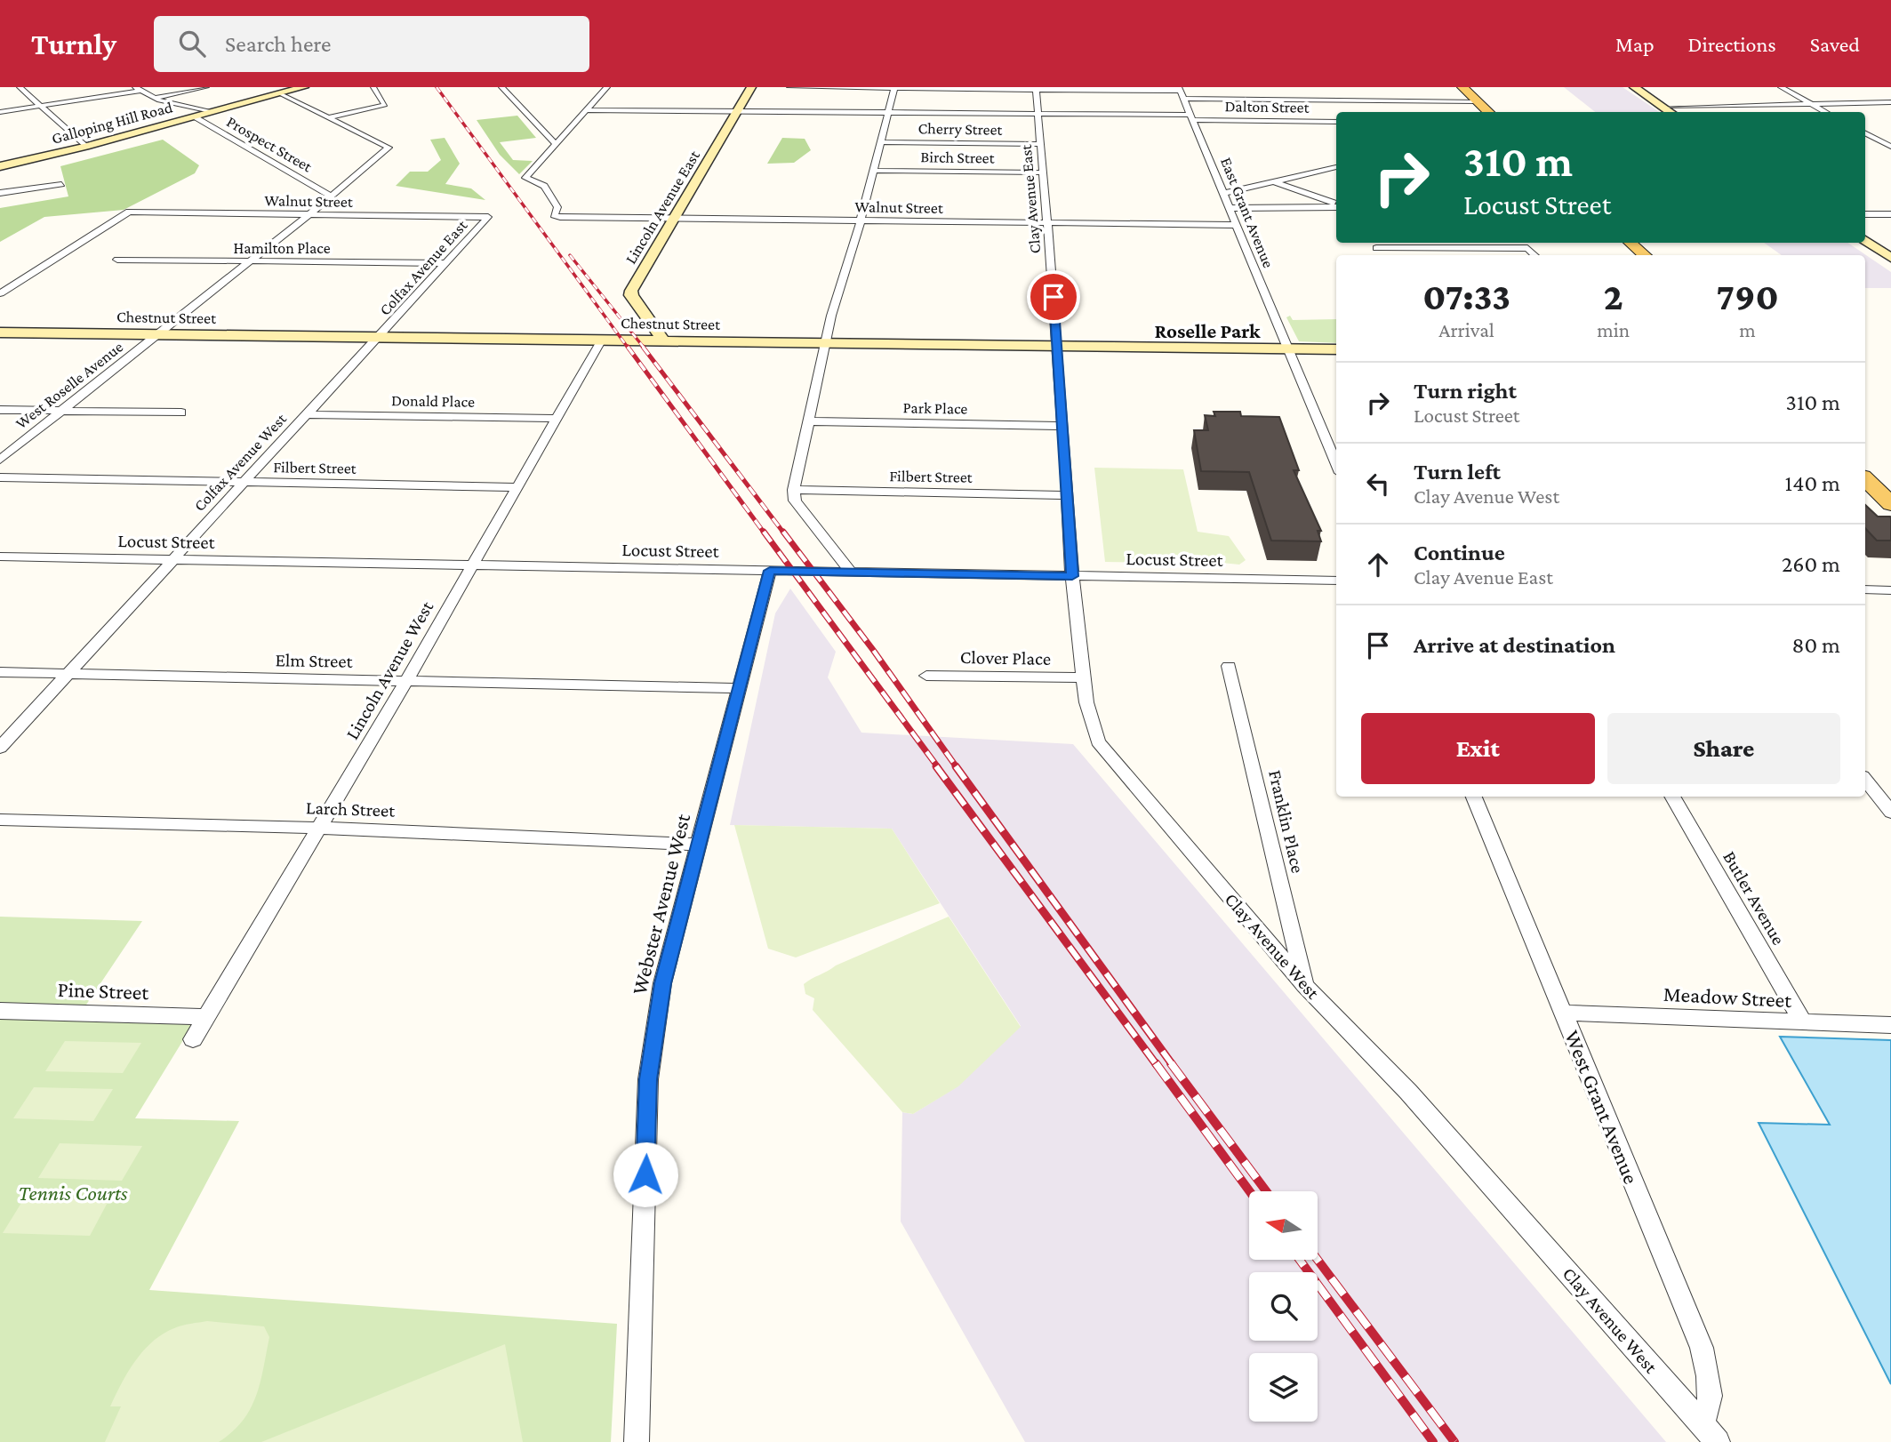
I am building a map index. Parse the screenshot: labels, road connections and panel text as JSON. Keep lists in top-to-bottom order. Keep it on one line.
{"streets":{"street":["Dalton Street","Galloping Hill Road","Cherry Street","Prospect Street","Birch Street","Clay Avenue East","Walnut Street","Lincoln Avenue East","East Grant Avenue","Hamilton Place","Colfax Avenue East","Chestnut Street","West Roselle Avenue","Donald Place","Park Place","Colfax Avenue West","Filbert Street","Locust Street","Clover Place","Elm Street","Lincoln Avenue West","Larch Street","Franklin Place","Butler Avenue","Webster Avenue West","Clay Avenue West","Pine Street","Meadow Street","West Grant Avenue"]},"crossings":[["Dalton Street","Clay Avenue East"],["Dalton Street","Lincoln Avenue East"],["Dalton Street","East Grant Avenue"],["Galloping Hill Road","Prospect Street"],["Cherry Street","Clay Avenue East"],["Prospect Street","West Roselle Avenue"],["Birch Street","Clay Avenue East"],["Clay Avenue East","Walnut Street"],["Clay Avenue East","Chestnut Street"],["Clay Avenue East","Clay Avenue West"],["Walnut Street","Lincoln Avenue East"],["Walnut Street","East Grant Avenue"],["Walnut Street","Colfax Avenue East"],["Walnut Street","West Roselle Avenue"],["Lincoln Avenue East","Chestnut Street"],["East Grant Avenue","Chestnut Street"],["Hamilton Place","Colfax Avenue East"],["Hamilton Place","West Roselle Avenue"],["Colfax Avenue East","Chestnut Street"],["Colfax Avenue East","Colfax Avenue West"],["Chestnut Street","West Roselle Avenue"],["Chestnut Street","Colfax Avenue West"],["Chestnut Street","Lincoln Avenue West"],["Chestnut Street","Clay Avenue West"],["Donald Place","Colfax Avenue West"],["Donald Place","Lincoln Avenue West"],["Park Place","Clay Avenue West"],["Colfax Avenue West","Filbert Street"],["Colfax Avenue West","Locust Street"],["Colfax Avenue West","Elm Street"],["Filbert Street","Lincoln Avenue West"],["Filbert Street","Clay Avenue West"],["Locust Street","Lincoln Avenue West"],["Locust Street","Webster Avenue West"],["Locust Street","Clay Avenue West"],["Clover Place","Clay Avenue West"],["Elm Street","Lincoln Avenue West"],["Elm Street","Webster Avenue West"],["Lincoln Avenue West","Larch Street"],["Lincoln Avenue West","Pine Street"],["Larch Street","Webster Avenue West"],["Franklin Place","Clay Avenue West"],["Butler Avenue","Meadow Street"],["Clay Avenue West","West Grant Avenue"],["Meadow Street","West Grant Avenue"]],"districts":["Roselle Park"],"parks":["Tennis Courts"],"north":"left","page":{"header":"Turnly","search":"Search here","nav":["Map","Directions","Saved"],"turn":["310 m","Locust Street"],"eta":["07:33","Arrival","2","min","790","m"],"list":[{"name":"Turn right","note":"Locust Street","value":"310 m"},{"name":"Turn left","note":"Clay Avenue West","value":"140 m"},{"name":"Continue","note":"Clay Avenue East","value":"260 m"},{"name":"Arrive at destination","value":"80 m"}],"buttons":["Exit","Share"]}}
